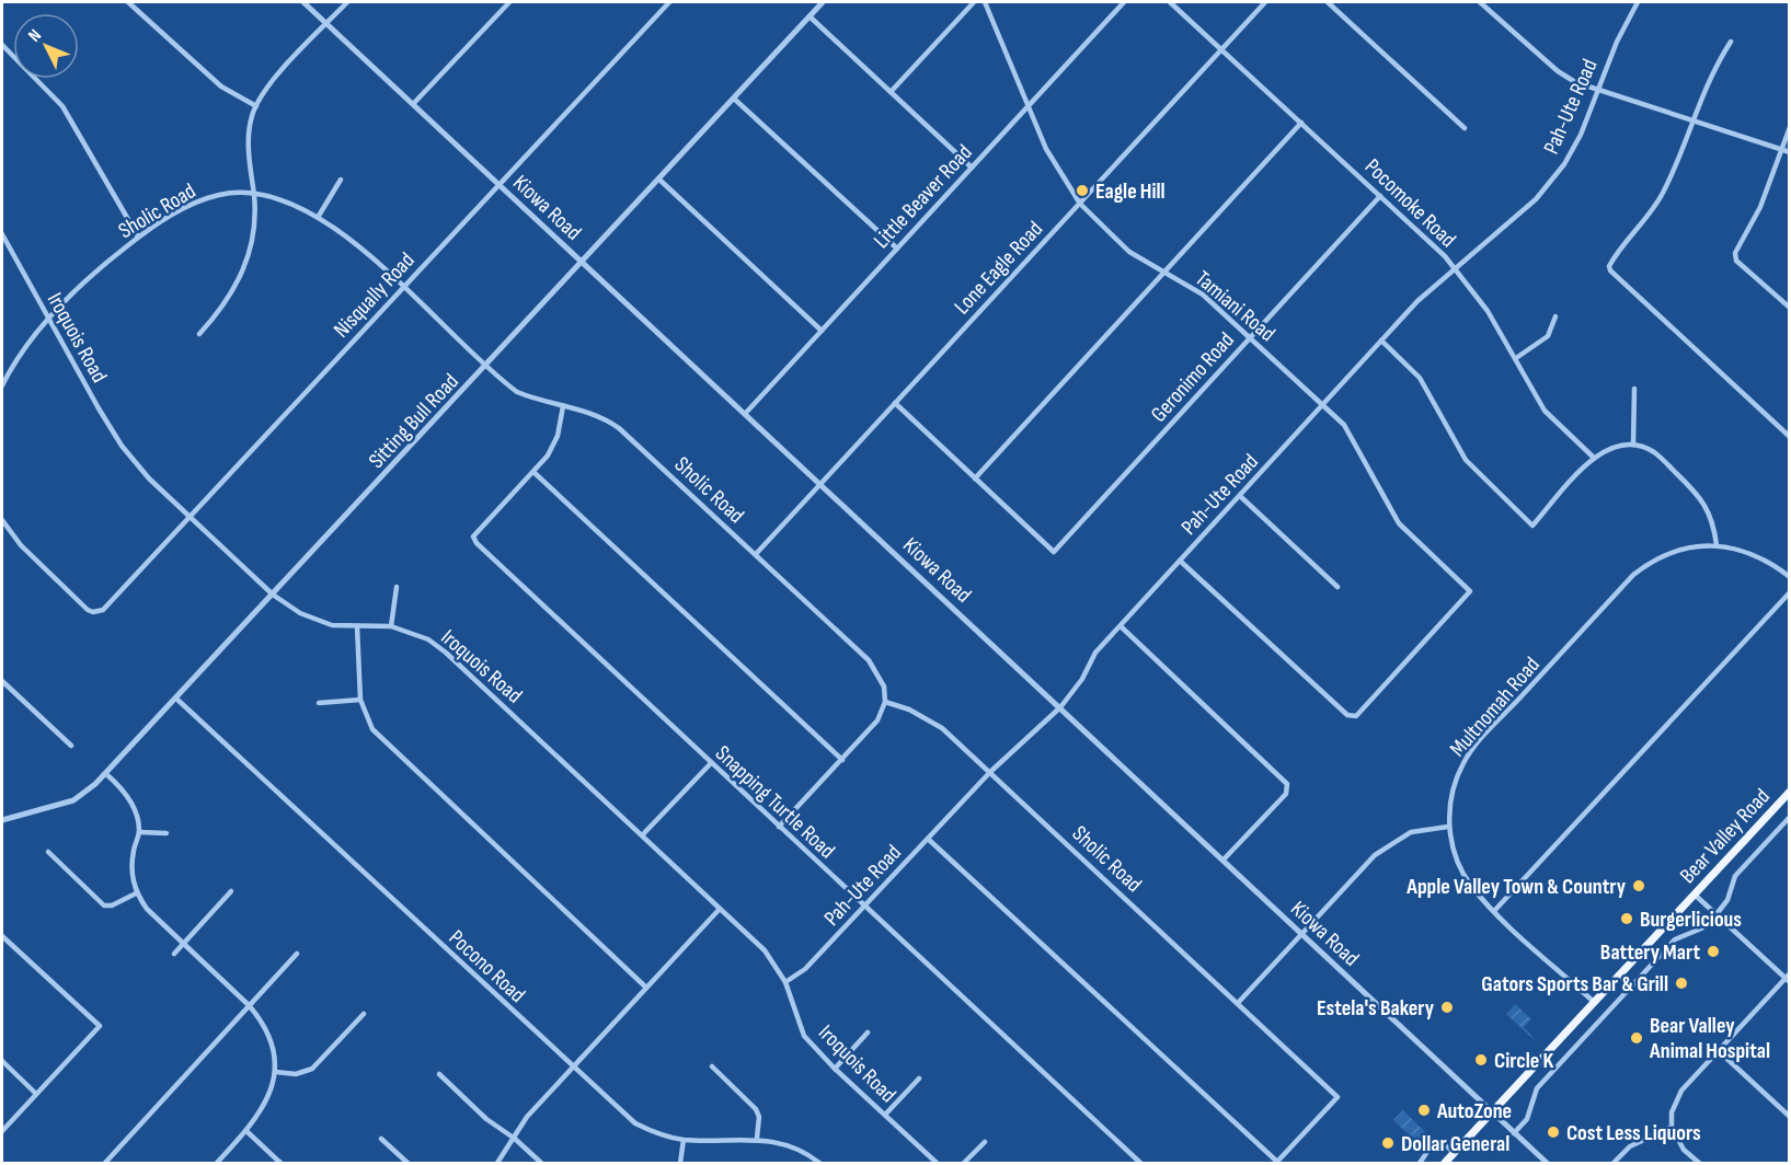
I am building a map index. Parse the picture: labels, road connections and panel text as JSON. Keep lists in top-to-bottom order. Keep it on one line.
{"streets":{"main road":["Bear Valley Road"],"street":["Pah-Ute Road","Little Beaver Road","Pocomoke Road","Kiowa Road","Sholic Road","Lone Eagle Road","Nisqually Road","Tamiani Road","Iroquois Road","Geronimo Road","Sitting Bull Road","Multnomah Road","Snapping Turtle Road","Pocono Road"]},"crossings":[["Pah-Ute Road","Pocomoke Road"],["Pah-Ute Road","Kiowa Road"],["Pah-Ute Road","Sholic Road"],["Pah-Ute Road","Tamiani Road"],["Pah-Ute Road","Iroquois Road"],["Pah-Ute Road","Snapping Turtle Road"],["Little Beaver Road","Kiowa Road"],["Little Beaver Road","Tamiani Road"],["Pocomoke Road","Lone Eagle Road"],["Pocomoke Road","Geronimo Road"],["Kiowa Road","Lone Eagle Road"],["Kiowa Road","Nisqually Road"],["Kiowa Road","Sitting Bull Road"],["Kiowa Road","Bear Valley Road"],["Sholic Road","Lone Eagle Road"],["Sholic Road","Nisqually Road"],["Sholic Road","Iroquois Road"],["Sholic Road","Sitting Bull Road"],["Lone Eagle Road","Tamiani Road"],["Nisqually Road","Iroquois Road"],["Tamiani Road","Geronimo Road"],["Iroquois Road","Sitting Bull Road"],["Sitting Bull Road","Pocono Road"],["Multnomah Road","Bear Valley Road"]],"places":["Eagle Hill","Apple Valley Town & Country","Burgerlicious","Battery Mart","Gators Sports Bar & Grill","Estela's Bakery","Bear Valley Animal Hospital","Circle K","AutoZone","Cost Less Liquors","Dollar General"],"north":"top left"}
